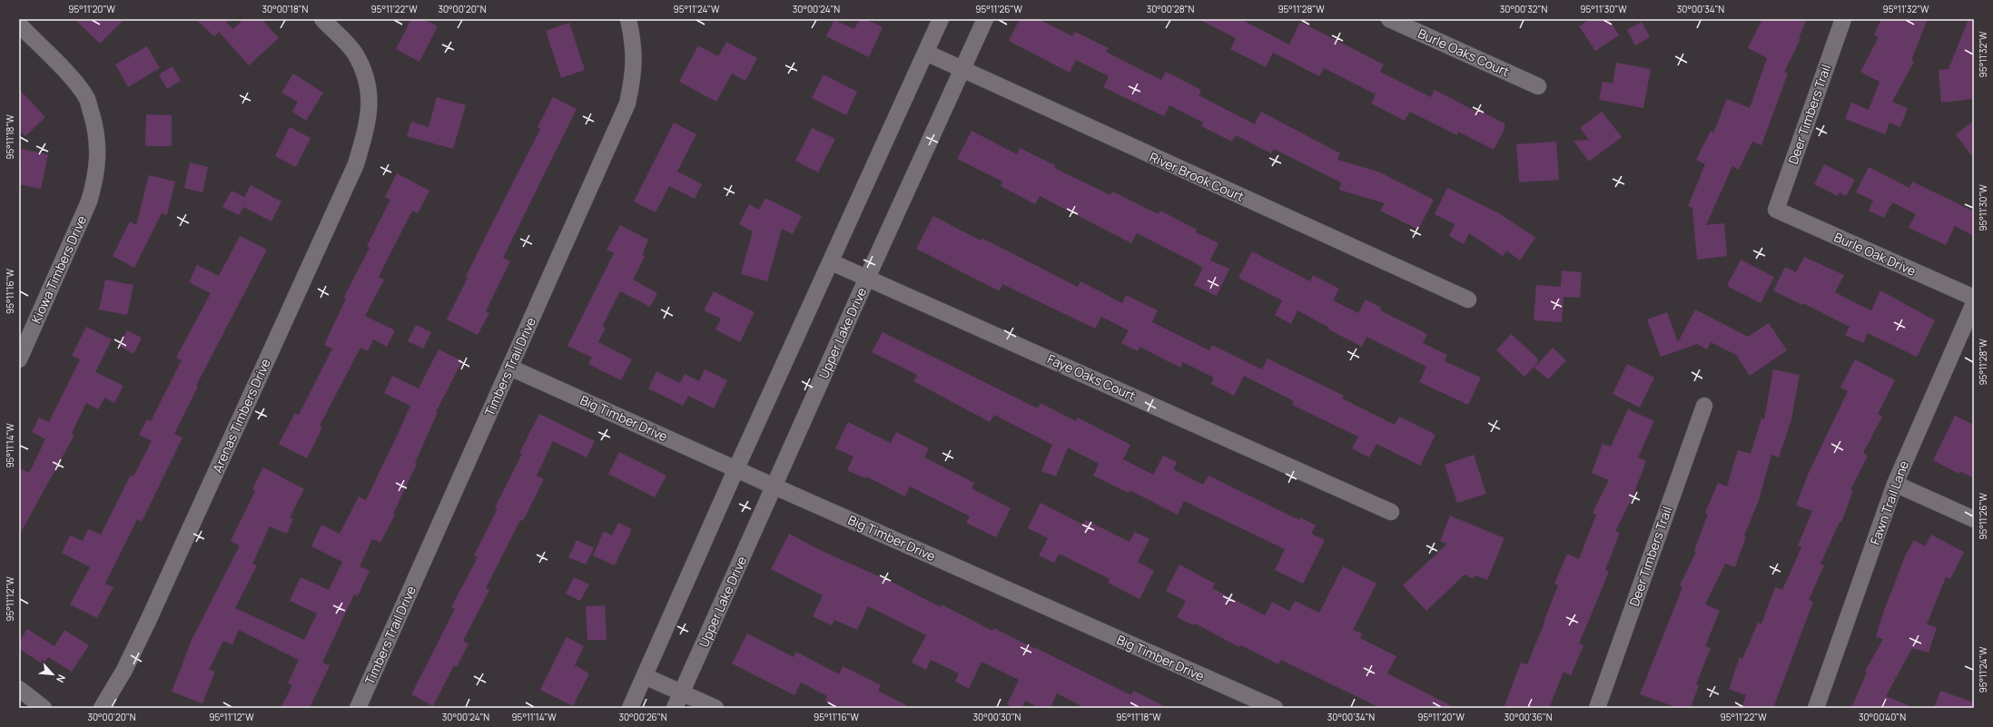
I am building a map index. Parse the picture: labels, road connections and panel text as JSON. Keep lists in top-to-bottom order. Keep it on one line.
{"streets":{"street":["Burle Oaks Court","Deer Timbers Trail","River Brook Court","Burle Oak Drive","Kiowa Timbers Drive","Upper Lake Drive","Timbers Trail Drive","Faye Oaks Court","Arenas Timbers Drive","Big Timber Drive","Fawn Trail Lane"]},"crossings":[["Deer Timbers Trail","Burle Oak Drive"],["River Brook Court","Upper Lake Drive"],["Upper Lake Drive","Faye Oaks Court"],["Upper Lake Drive","Big Timber Drive"],["Timbers Trail Drive","Big Timber Drive"]],"north":"bottom right","coordinates":["95°11'20\"W","30°00'18\"N","95°11'22\"W","30°00'20\"N","95°11'24\"W","30°00'24\"N","95°11'26\"W","30°00'28\"N","95°11'28\"W","30°00'32\"N","95°11'30\"W","30°00'34\"N","95°11'32\"W","95°11'18\"W","95°11'16\"W","95°11'14\"W","95°11'12\"W","30°00'26\"N","30°00'30\"N","30°00'36\"N","30°00'40\"N"]}
